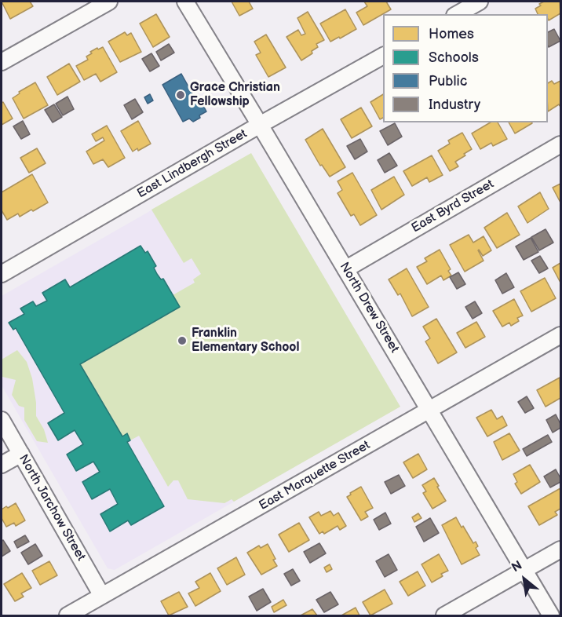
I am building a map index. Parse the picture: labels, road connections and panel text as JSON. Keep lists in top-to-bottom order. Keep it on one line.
{"streets":{"street":["East Lindbergh Street","East Byrd Street","North Drew Street","East Marquette Street","North Jarchow Street"]},"crossings":[["East Lindbergh Street","North Drew Street"],["East Byrd Street","North Drew Street"],["North Drew Street","East Marquette Street"],["East Marquette Street","North Jarchow Street"]],"places":["Grace Christian Fellowship","Franklin Elementary School"],"legend":["Homes","Schools","Public","Industry"],"north":"top left"}
